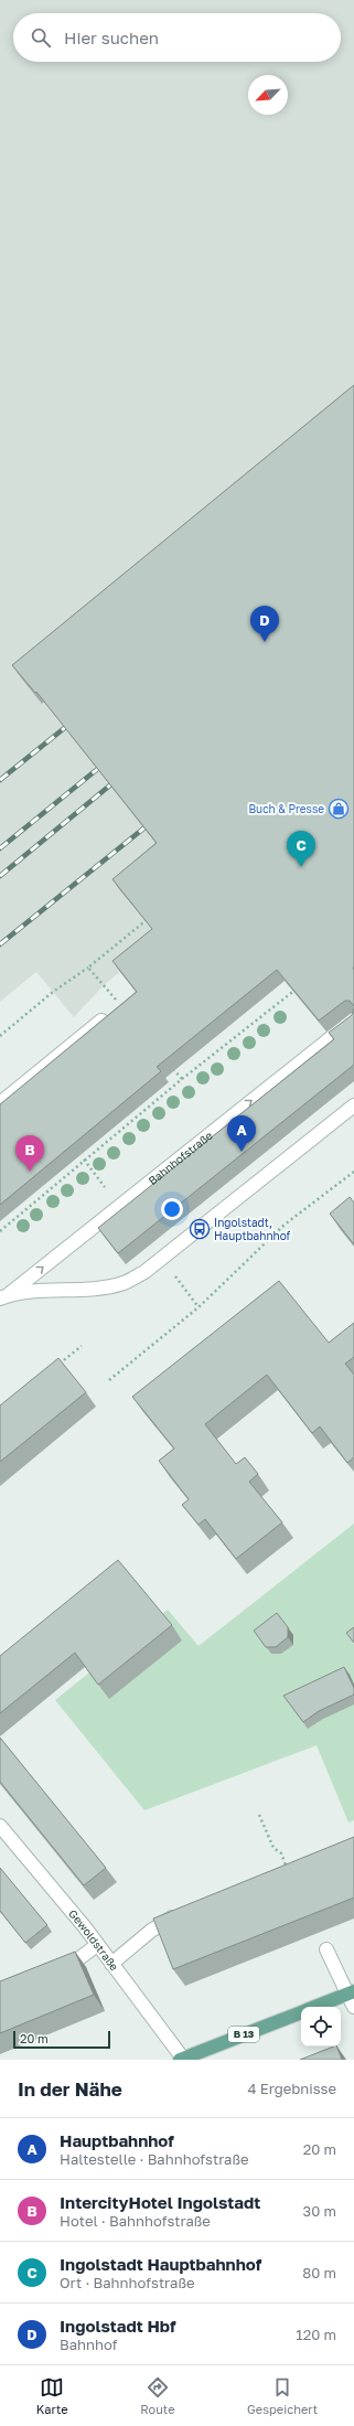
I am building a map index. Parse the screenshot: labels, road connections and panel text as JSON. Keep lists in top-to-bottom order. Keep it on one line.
{"streets":{"main road":["B 13"],"street":["Bahnhofstraße","Gewoldstraße"]},"crossings":[["Gewoldstraße","B 13"]],"places":{"shop":["Buch & Presse"],"bus stop":["Ingolstadt, Hauptbahnhof"]},"scale_bar":"20 m","north":"bottom left","page":{"search":"Hier suchen","pins":["D","C","A","B"],"scale":"20 m","heading":["In der Nähe","4 Ergebnisse"],"list":[{"mark":"A","name":"Hauptbahnhof","note":"Haltestelle · Bahnhofstraße","value":"20 m"},{"mark":"B","name":"IntercityHotel Ingolstadt","note":"Hotel · Bahnhofstraße","value":"30 m"},{"mark":"C","name":"Ingolstadt Hauptbahnhof","note":"Ort · Bahnhofstraße","value":"80 m"},{"mark":"D","name":"Ingolstadt Hbf","note":"Bahnhof","value":"120 m"}],"nav":["Karte","Route","Gespeichert"]}}
